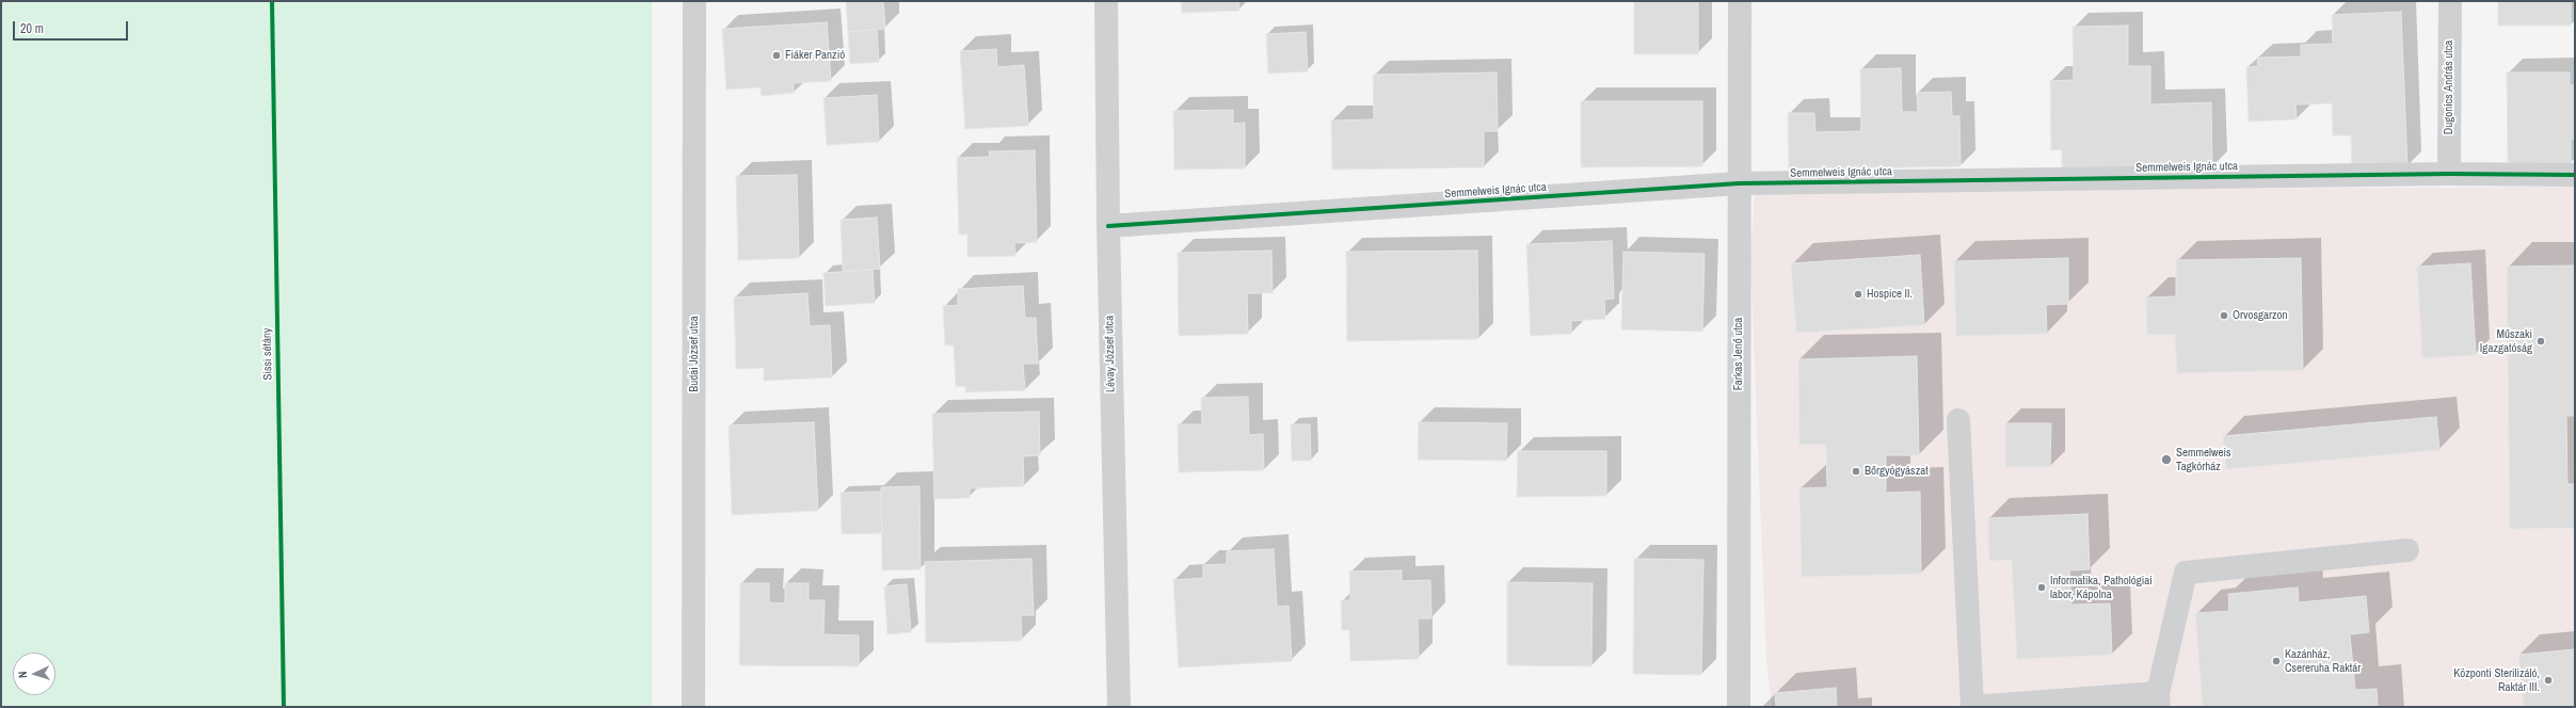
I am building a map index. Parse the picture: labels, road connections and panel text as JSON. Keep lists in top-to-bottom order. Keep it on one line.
{"streets":{"street":["Dugonics András utca","Semmelweis Ignác utca","Budai József utca","Lévay József utca","Farkas Jenő utca"],"cycle path":["Sissi sétány"]},"crossings":[["Dugonics András utca","Semmelweis Ignác utca"],["Semmelweis Ignác utca","Lévay József utca"],["Semmelweis Ignác utca","Farkas Jenő utca"]],"places":["Fiáker Panzió","Hospice II.","Orvosgarzon","Műszaki Igazgatóság","Semmelweis Tagkórház","Bőrgyógyászat","Informatika, Pathológiai labor, Kápolna","Kazánház, Csereruha Raktár","Központi Sterilizáló, Raktár III."],"scale_bar":"20 m","north":"left"}
